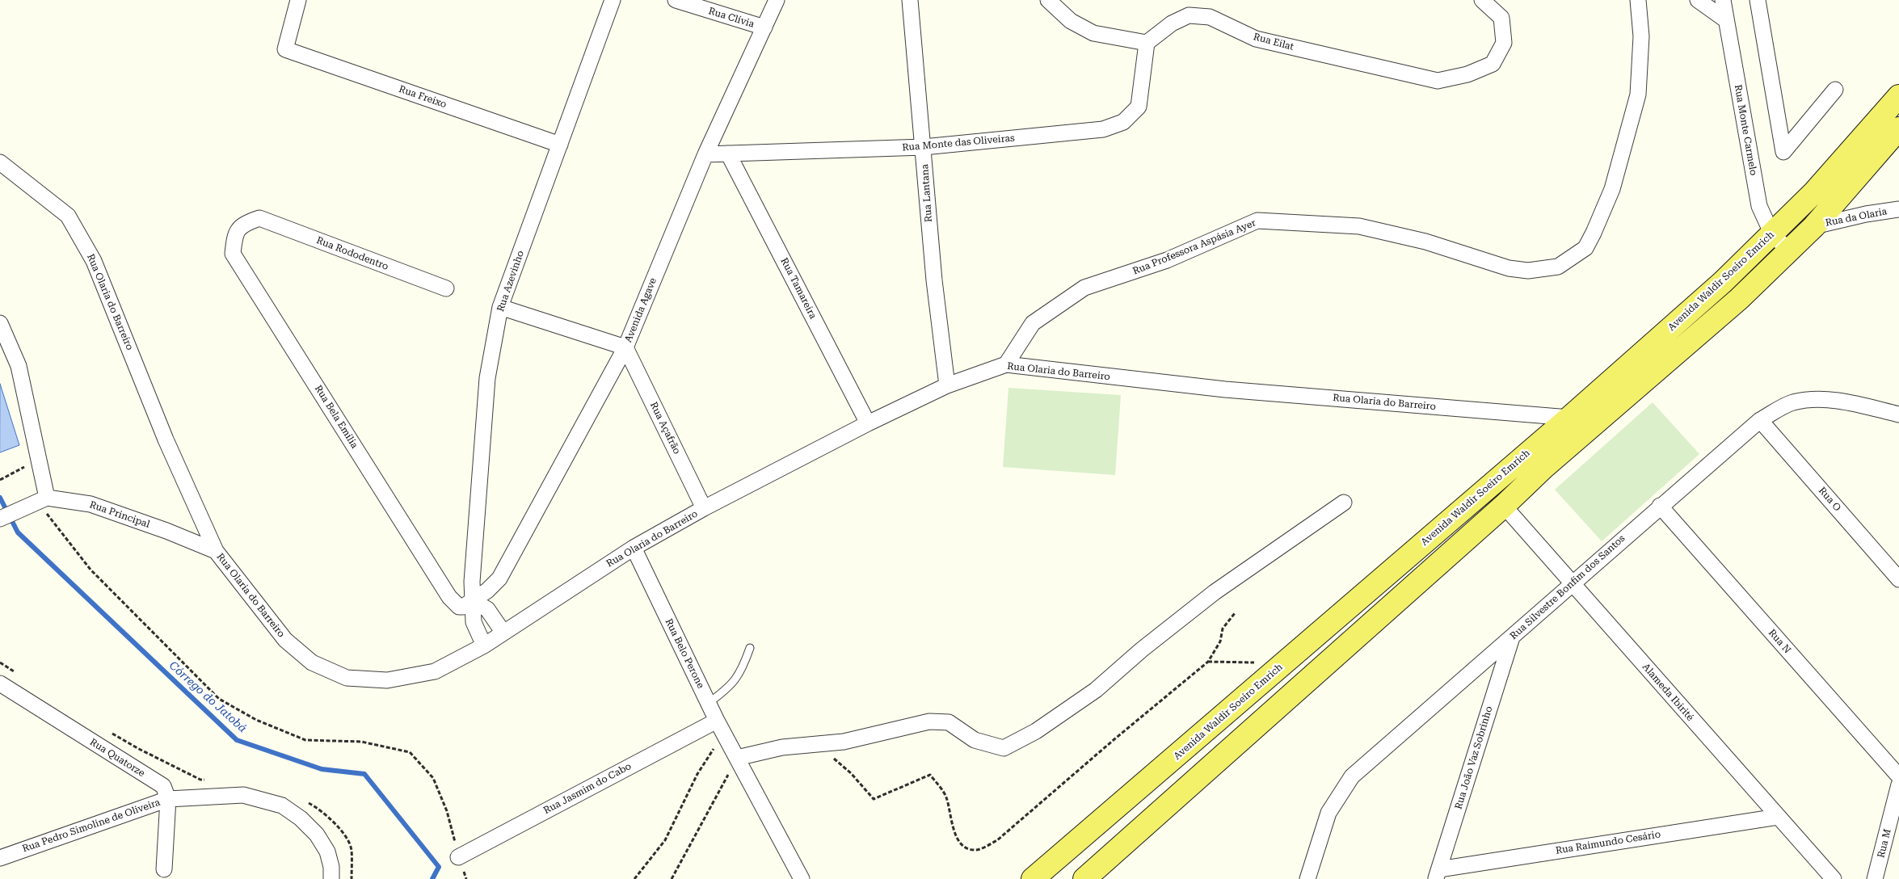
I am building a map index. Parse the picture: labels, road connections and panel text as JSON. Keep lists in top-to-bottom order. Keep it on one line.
{"streets":{"main road":["Avenida Waldir Soeiro Emrich"],"street":["Rua Clívia","Rua Eilat","Rua Freixo","Rua Monte Carmelo","Rua Monte das Oliveiras","Rua Lantana","Rua da Olaria","Rua Professora Aspásia Ayer","Rua Rododentro","Rua Azevinho","Rua Tamareira","Rua Olaria do Barreiro","Avenida Agave","Rua Bela Emília","Rua Açafrão","Rua O","Rua Principal","Rua Silvestre Bonfim dos Santos","Rua N","Rua Belo Perone","Alameda Ibirité","Rua Quatorze","Rua João Vaz Sobrinho","Rua Jasmim do Cabo","Rua Pedro Simoline de Oliveira","Rua Raimundo Cesário","Rua M"]},"crossings":[["Rua Clívia","Avenida Agave"],["Rua Eilat","Rua Monte das Oliveiras"],["Rua Freixo","Rua Azevinho"],["Rua Monte Carmelo","Avenida Waldir Soeiro Emrich"],["Rua Monte das Oliveiras","Rua Lantana"],["Rua Monte das Oliveiras","Rua Tamareira"],["Rua Monte das Oliveiras","Avenida Agave"],["Rua Lantana","Rua Olaria do Barreiro"],["Rua Professora Aspásia Ayer","Rua Olaria do Barreiro"],["Rua Rododentro","Rua Bela Emília"],["Rua Azevinho","Rua Olaria do Barreiro"],["Rua Azevinho","Avenida Agave"],["Rua Azevinho","Rua Bela Emília"],["Avenida Waldir Soeiro Emrich","Rua Olaria do Barreiro"],["Rua Tamareira","Rua Olaria do Barreiro"],["Rua Olaria do Barreiro","Rua Açafrão"],["Rua Olaria do Barreiro","Rua Principal"],["Rua Olaria do Barreiro","Rua Belo Perone"],["Avenida Agave","Rua Bela Emília"],["Avenida Agave","Rua Açafrão"],["Rua O","Rua Silvestre Bonfim dos Santos"],["Rua Silvestre Bonfim dos Santos","Rua N"],["Rua Silvestre Bonfim dos Santos","Alameda Ibirité"],["Rua Silvestre Bonfim dos Santos","Rua João Vaz Sobrinho"],["Rua Belo Perone","Rua Jasmim do Cabo"],["Alameda Ibirité","Rua Raimundo Cesário"],["Rua Quatorze","Rua Pedro Simoline de Oliveira"],["Rua João Vaz Sobrinho","Rua Raimundo Cesário"]],"water":["Córrego do Jatobá"]}
